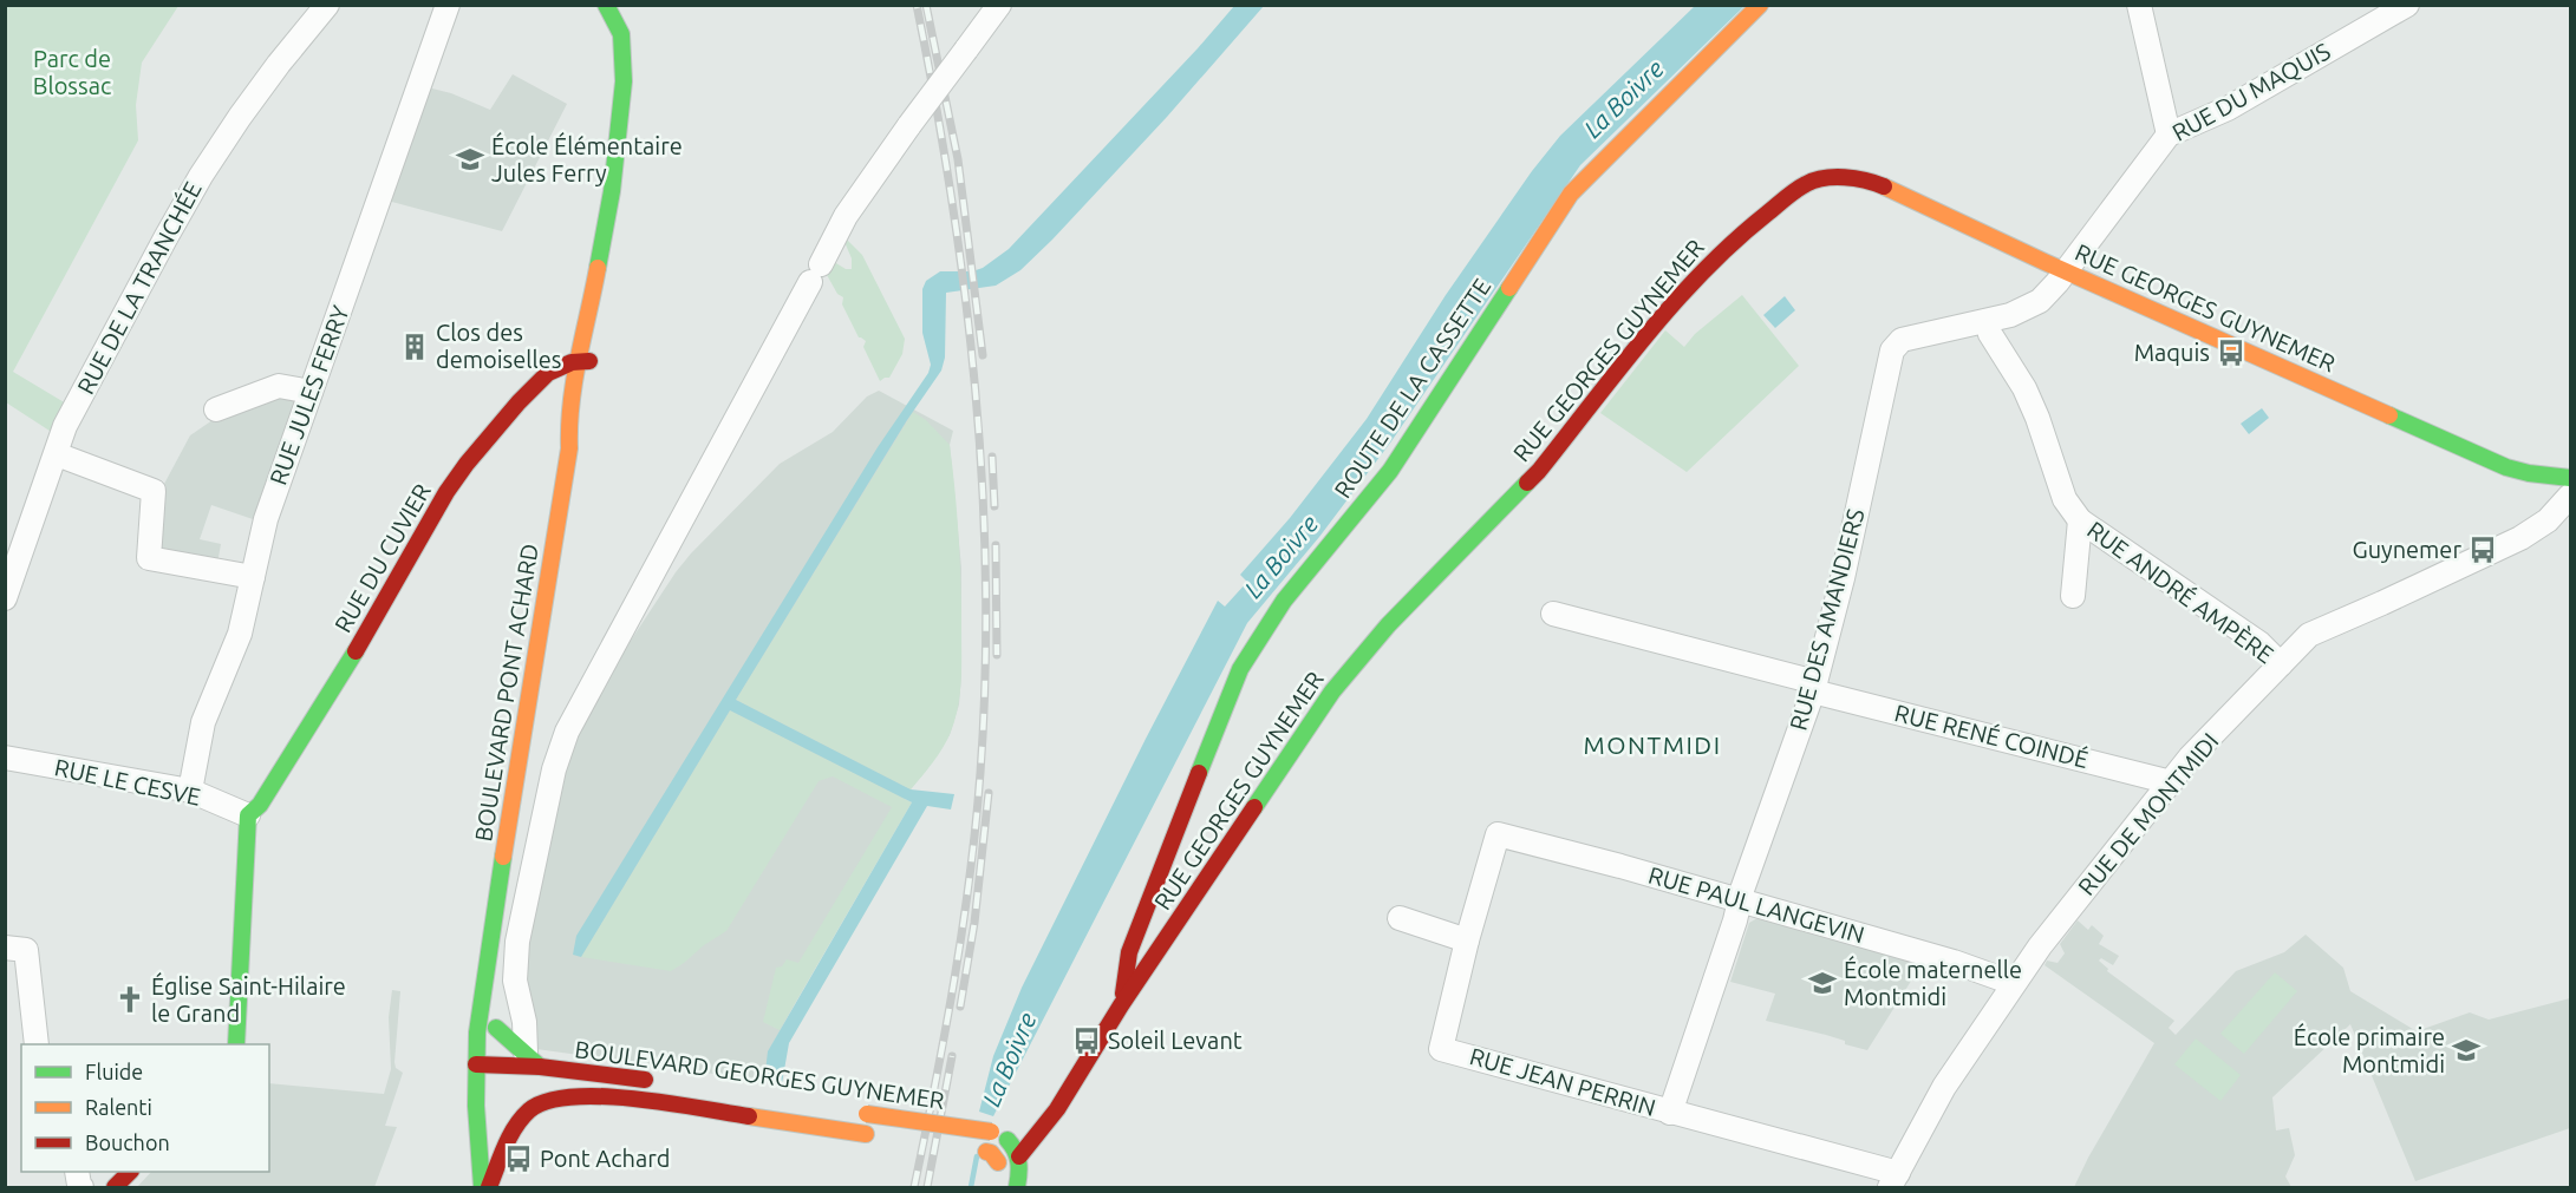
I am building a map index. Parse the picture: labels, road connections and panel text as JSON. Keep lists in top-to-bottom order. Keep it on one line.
{"streets":{"street":["RUE DU MAQUIS","RUE DE LA TRANCHÉE","RUE GEORGES GUYNEMER","ROUTE DE LA CASSETTE","RUE JULES FERRY","RUE DU CUVIER","RUE ANDRÉ AMPÈRE","RUE DES AMANDIERS","BOULEVARD PONT ACHARD","RUE RENÉ COINDÉ","RUE LE CESVE","RUE DE MONTMIDI","RUE PAUL LANGEVIN","BOULEVARD GEORGES GUYNEMER","RUE JEAN PERRIN"]},"crossings":[["RUE DU MAQUIS","RUE GEORGES GUYNEMER"],["RUE DU MAQUIS","RUE DES AMANDIERS"],["RUE GEORGES GUYNEMER","ROUTE DE LA CASSETTE"],["RUE GEORGES GUYNEMER","RUE DES AMANDIERS"],["RUE GEORGES GUYNEMER","BOULEVARD GEORGES GUYNEMER"],["RUE JULES FERRY","RUE LE CESVE"],["RUE DU CUVIER","BOULEVARD PONT ACHARD"],["RUE DU CUVIER","RUE LE CESVE"],["RUE ANDRÉ AMPÈRE","RUE DES AMANDIERS"],["RUE ANDRÉ AMPÈRE","RUE DE MONTMIDI"],["RUE DES AMANDIERS","RUE RENÉ COINDÉ"],["RUE DES AMANDIERS","RUE PAUL LANGEVIN"],["RUE DES AMANDIERS","RUE JEAN PERRIN"],["BOULEVARD PONT ACHARD","BOULEVARD GEORGES GUYNEMER"],["RUE RENÉ COINDÉ","RUE DE MONTMIDI"],["RUE DE MONTMIDI","RUE PAUL LANGEVIN"],["RUE DE MONTMIDI","RUE JEAN PERRIN"],["RUE PAUL LANGEVIN","RUE JEAN PERRIN"]],"districts":["MONTMIDI"],"water":["La Boivre"],"parks":["Parc de Blossac"],"places":{"school or university":["École Élémentaire Jules Ferry","École maternelle Montmidi","École primaire Montmidi"],"building":["Clos des demoiselles"],"bus stop":["Maquis","Guynemer","Soleil Levant","Pont Achard"],"church":["Église Saint-Hilaire le Grand"]},"legend":["Fluide","Ralenti","Bouchon"]}
